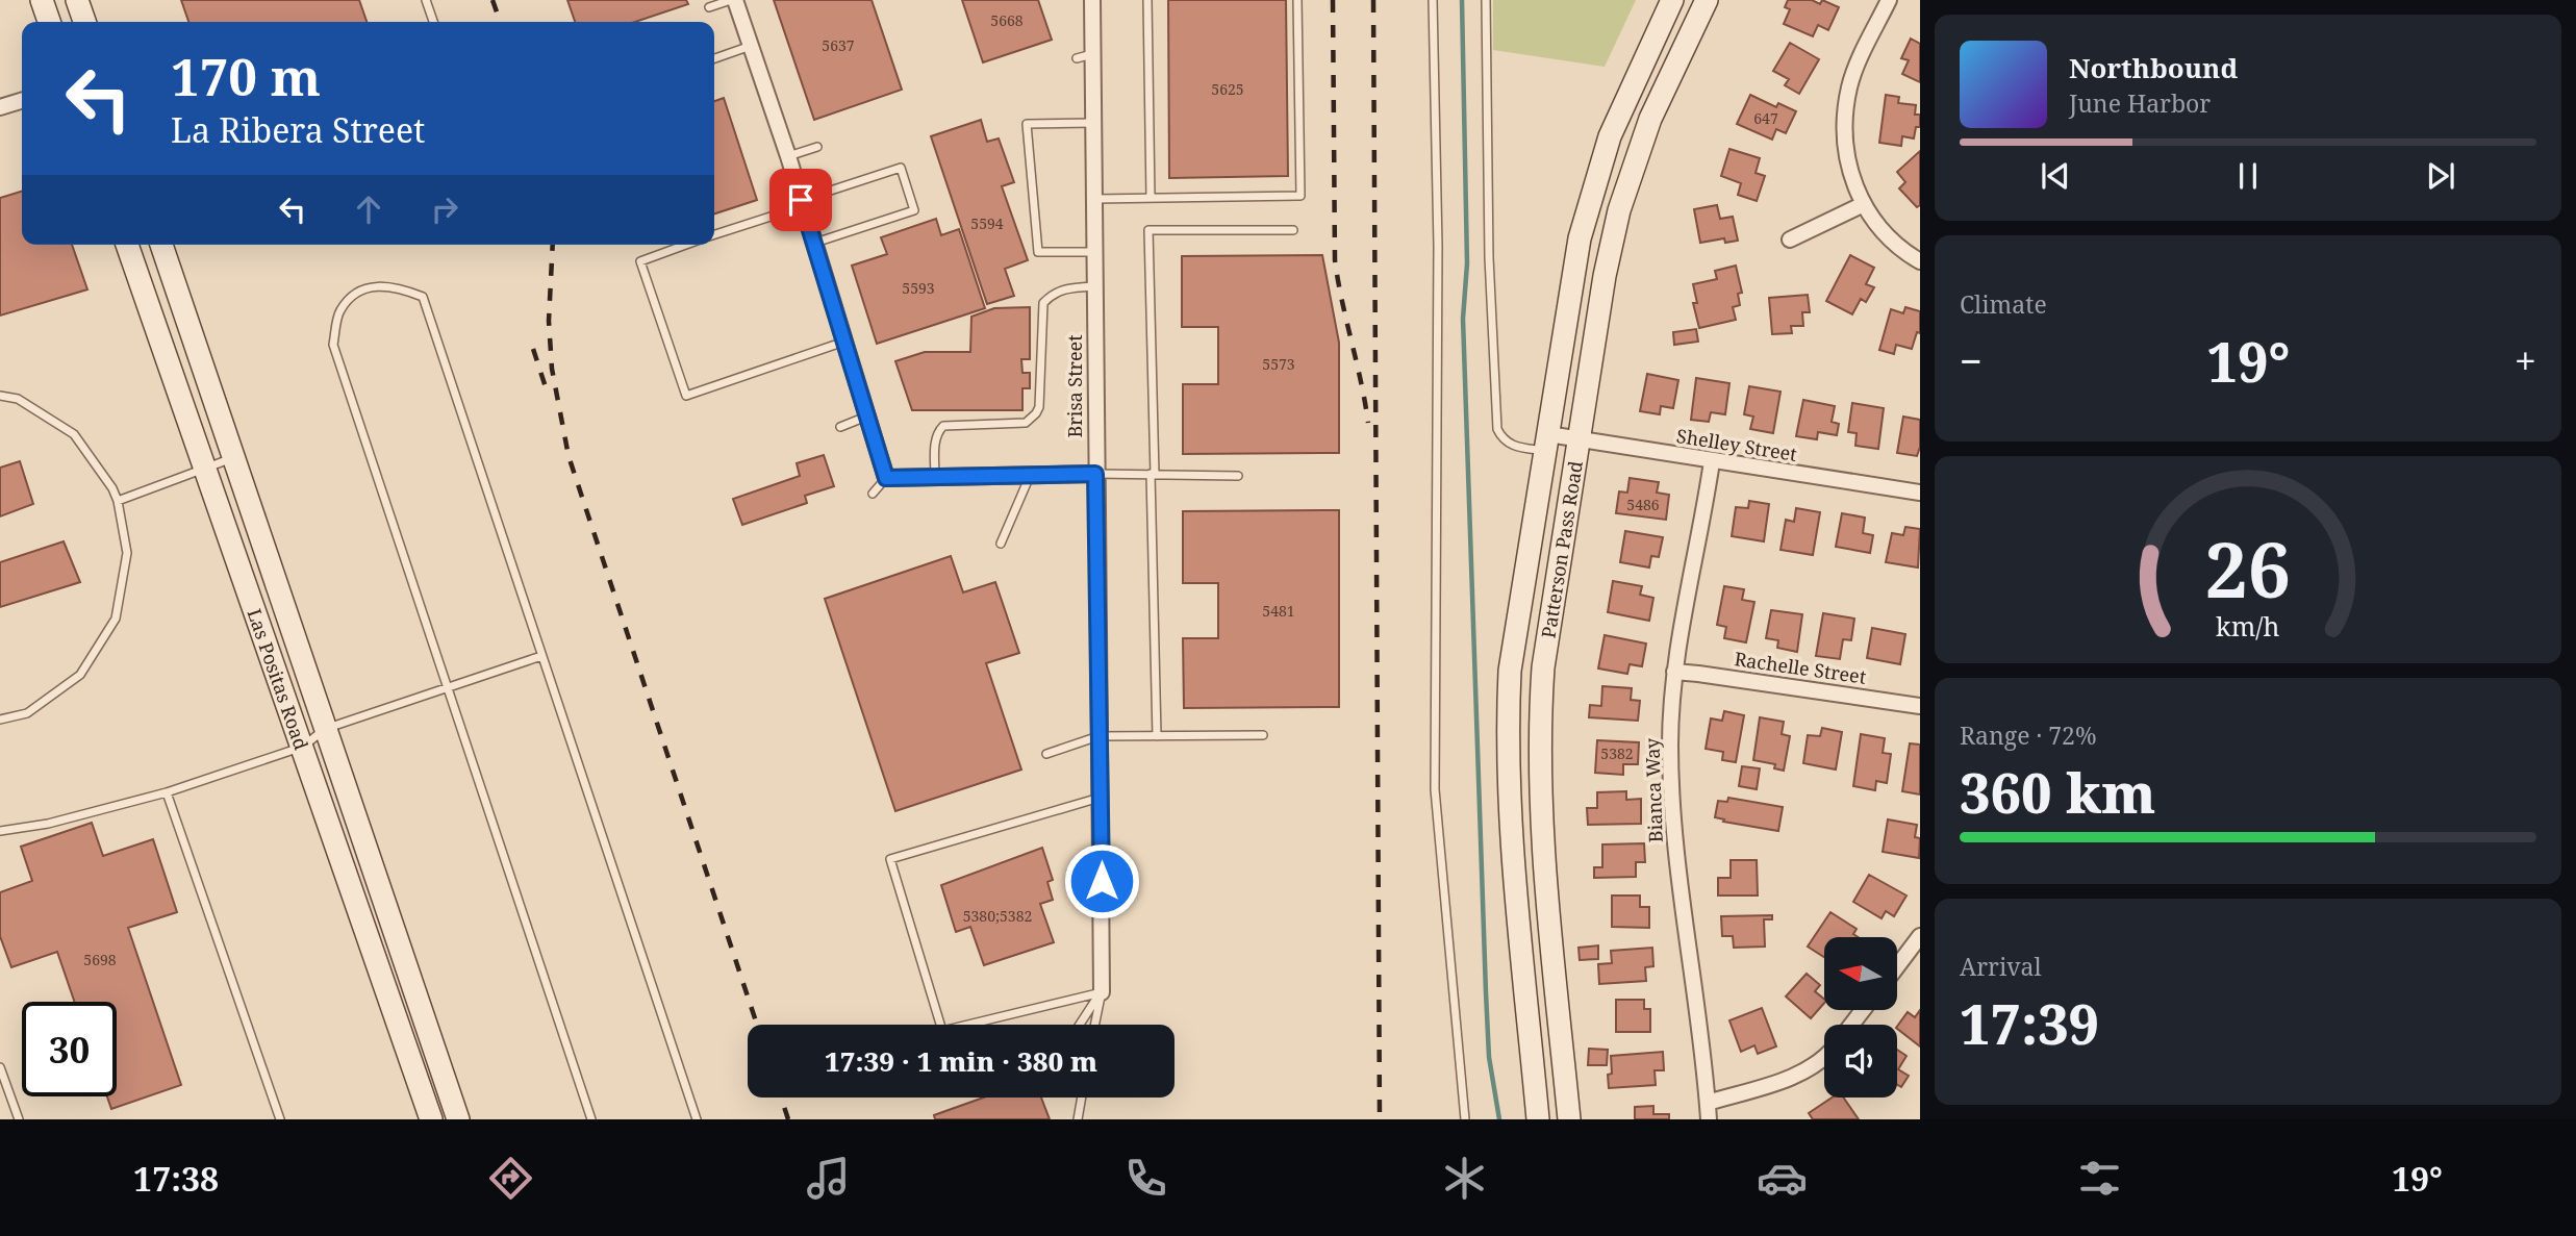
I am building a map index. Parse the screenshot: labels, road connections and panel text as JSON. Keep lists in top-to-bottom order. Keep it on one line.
{"streets":{"main road":["Patterson Pass Road","Las Positas Road"],"street":["Brisa Street","Shelley Street","Rachelle Street","Bianca Way"]},"crossings":[["Shelley Street","Patterson Pass Road"],["Shelley Street","Bianca Way"],["Rachelle Street","Bianca Way"]],"house_numbers":["5668","5637","5625","647","5594","5593","5573","5486","5481","5382","5380;5382","5698"],"north":"left","page":{"turn":["170 m","La Ribera Street"],"song":["Northbound","June Harbor"],"tile":["Climate",["Range · 72%","360 km"],["Arrival","17:39"]],"heat":["−","19°","+"],"limit":"30","trip":"17:39 · 1 min · 380 m","tabs":["17:38","19°"],"gauge":["26","km/h"]}}
